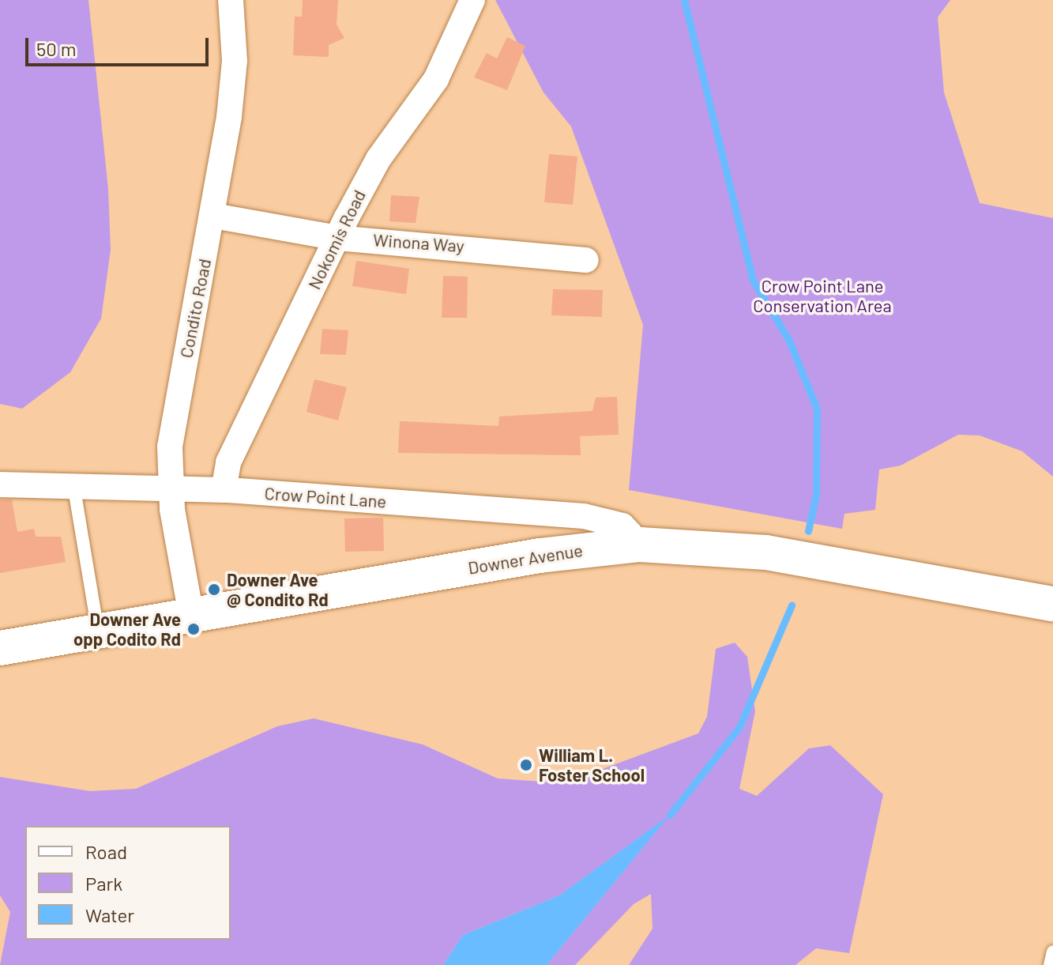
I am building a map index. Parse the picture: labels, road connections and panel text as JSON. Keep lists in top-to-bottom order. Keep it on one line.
{"streets":{"street":["Nokomis Road","Winona Way","Condito Road","Crow Point Lane","Downer Avenue"]},"crossings":[["Nokomis Road","Winona Way"],["Nokomis Road","Crow Point Lane"],["Winona Way","Condito Road"],["Condito Road","Crow Point Lane"],["Condito Road","Downer Avenue"],["Crow Point Lane","Downer Avenue"]],"parks":["Crow Point Lane Conservation Area"],"places":["Downer Ave @ Condito Rd","Downer Ave opp Codito Rd","William L. Foster School"],"legend":["Road","Park","Water"],"scale_bar":"50 m"}
